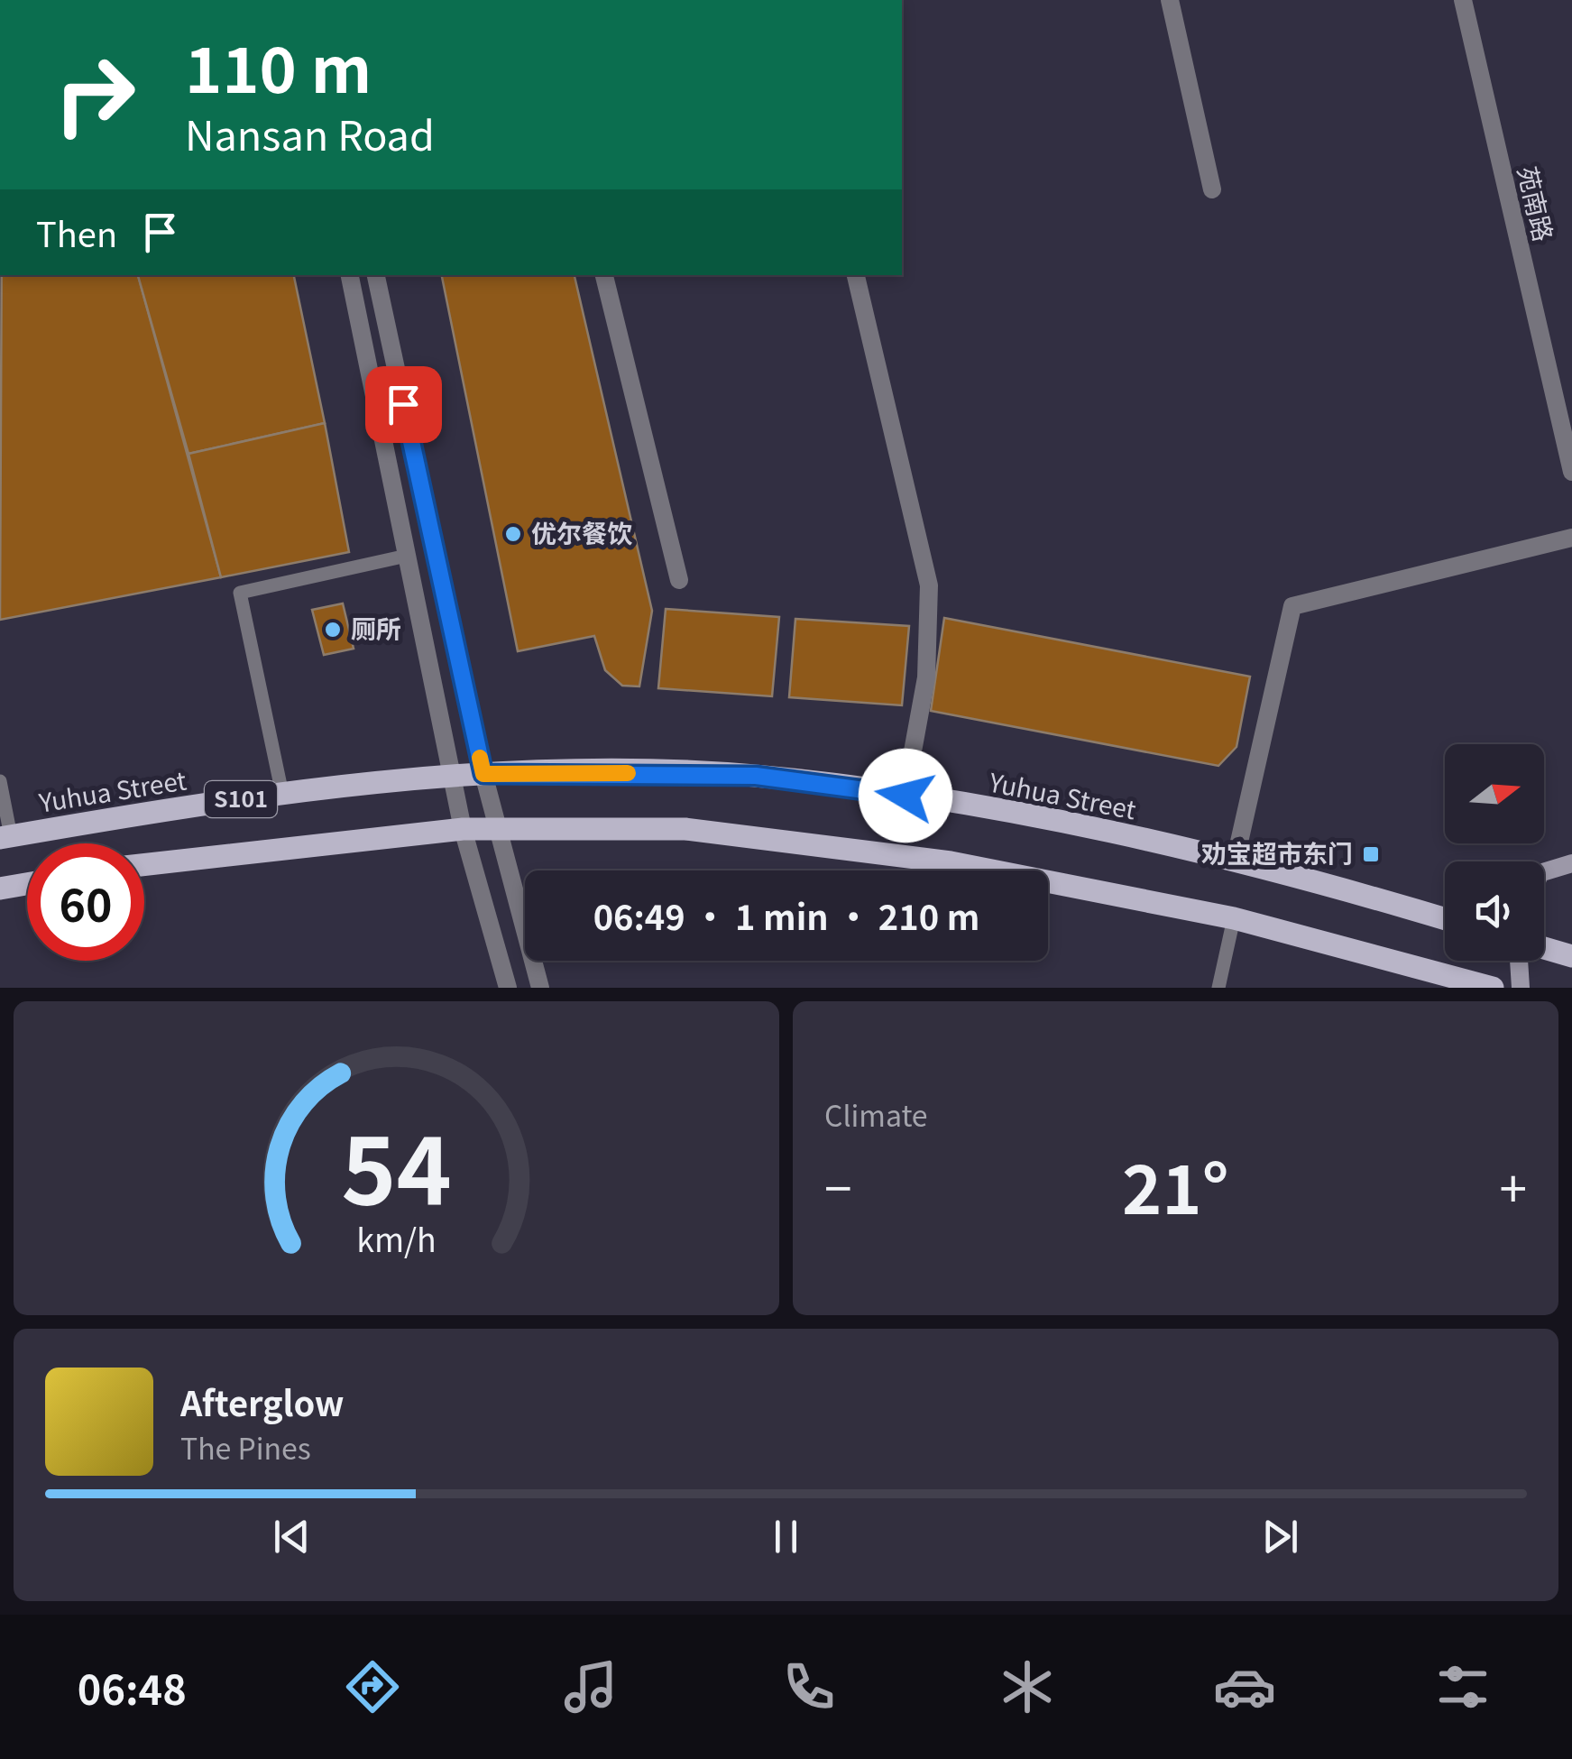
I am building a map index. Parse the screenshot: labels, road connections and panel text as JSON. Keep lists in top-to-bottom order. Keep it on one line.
{"streets":{"main road":["Yuhua Street","S101"],"street":["苑南路"]},"places":{"other":["优尔餐饮","厕所"],"transit":["劝宝超市东门"]},"north":"right","page":{"turn":["110 m","Nansan Road"],"then":"Then","limit":"60","trip":"06:49 · 1 min · 210 m","tile":"Climate","heat":["−","21°","+"],"song":["Afterglow","The Pines"],"tabs":"06:48","gauge":["54","km/h"]}}
